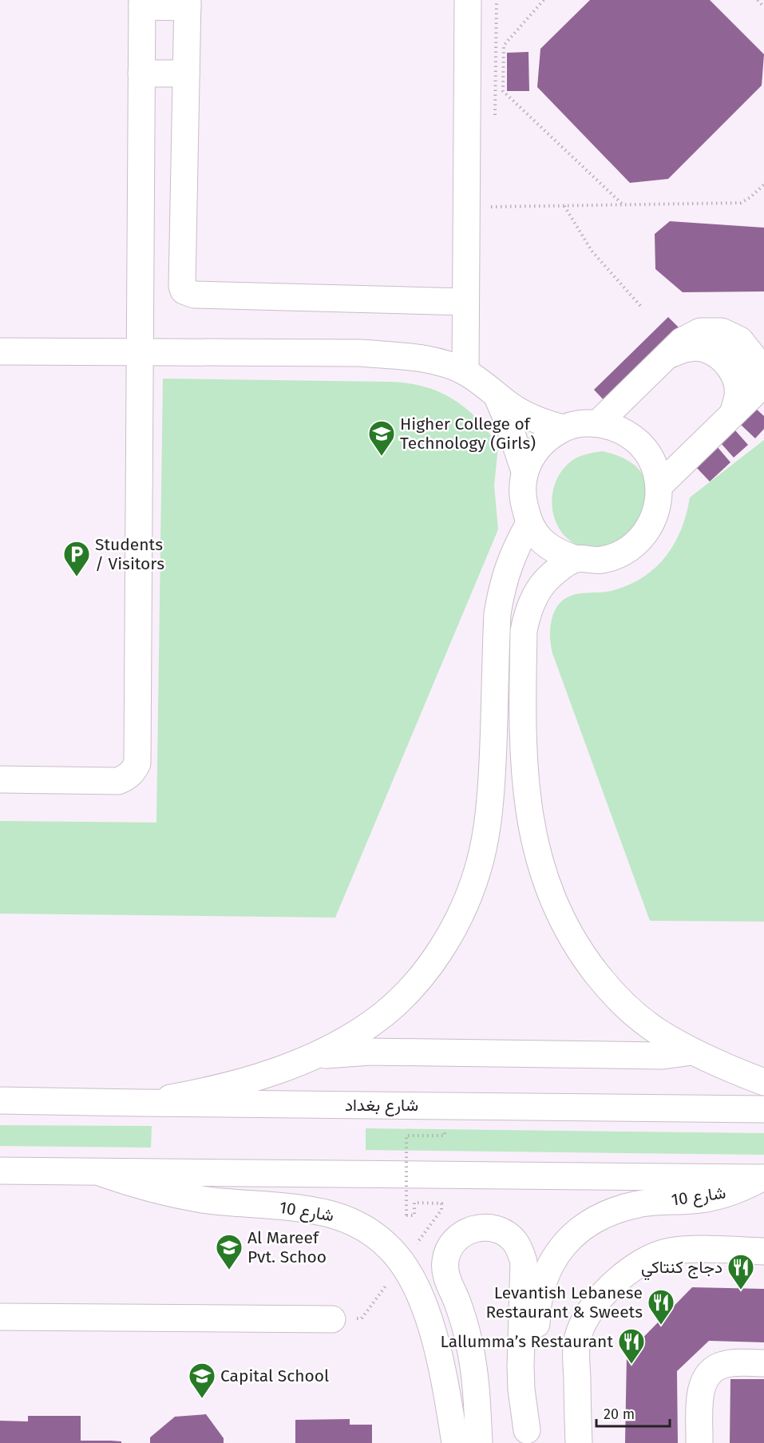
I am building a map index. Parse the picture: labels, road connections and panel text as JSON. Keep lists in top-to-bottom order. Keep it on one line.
{"streets":{"main road":["شارع بغداد","شارع 10"]},"places":{"school or university":["Higher College of Technology (Girls)","Al Mareef Pvt. Schoo","Capital School"],"parking":["Students / Visitors"],"restaurant":["دجاج كنتاكي","Levantish Lebanese Restaurant & Sweets","Lallumma’s Restaurant"]},"scale_bar":"20 m"}
